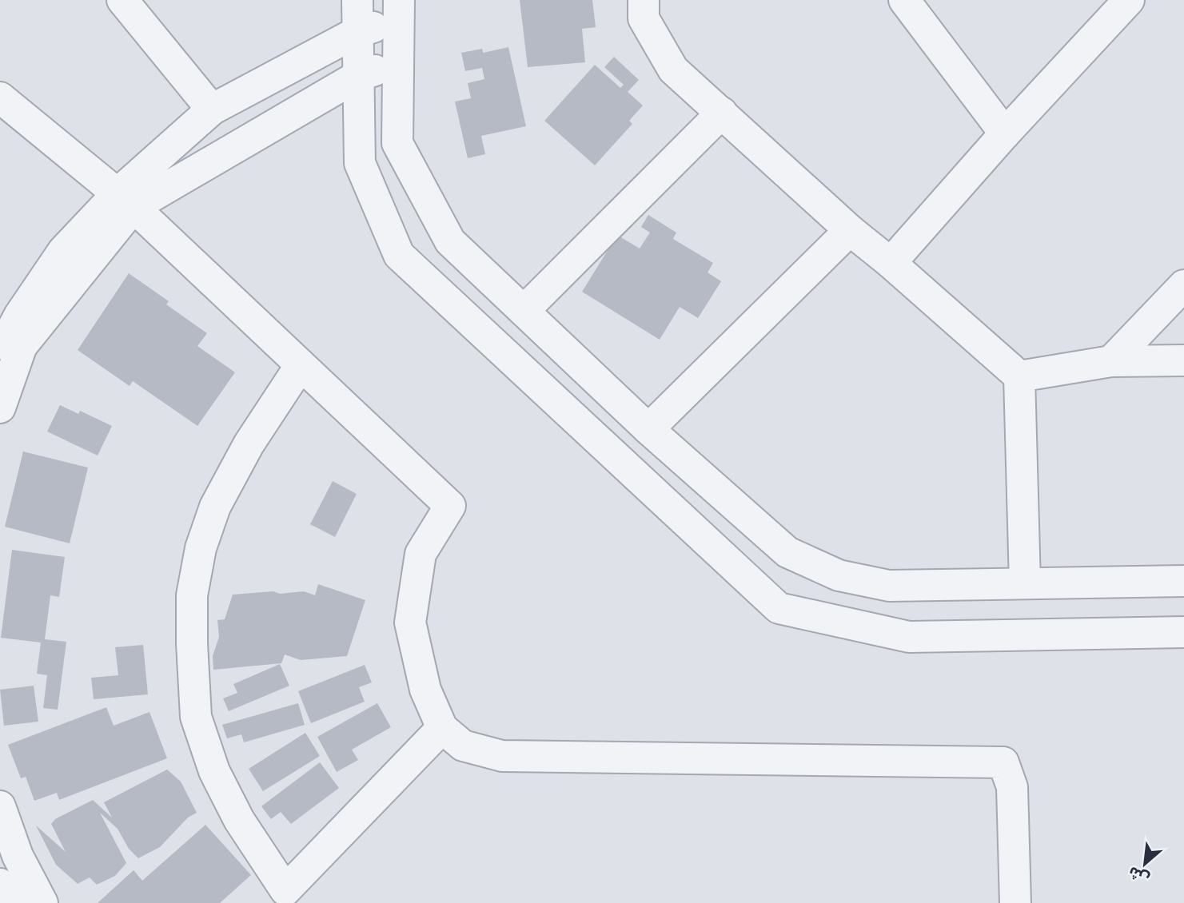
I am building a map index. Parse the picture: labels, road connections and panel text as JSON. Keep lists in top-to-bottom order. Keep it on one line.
{"north":"bottom left"}
